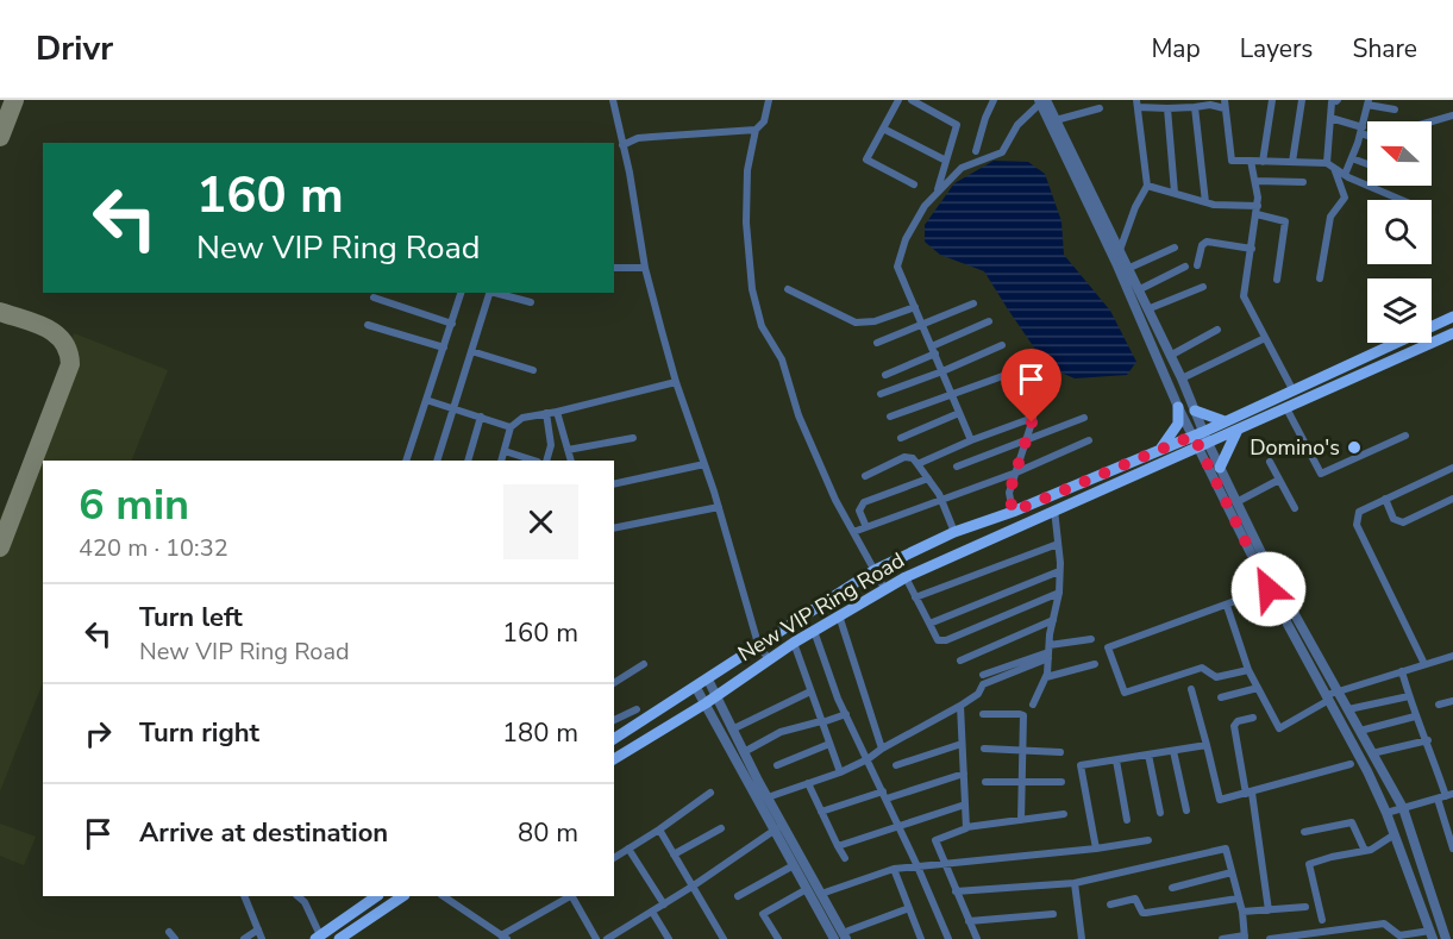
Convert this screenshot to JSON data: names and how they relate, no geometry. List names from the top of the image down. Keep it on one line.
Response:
{"streets":{"main road":["New VIP Ring Road"]},"places":["Domino's"],"north":"left","page":{"header":"Drivr","nav":["Map","Layers","Share"],"turn":["160 m","New VIP Ring Road"],"heading":["6 min","420 m · 10:32"],"list":[{"name":"Turn left","note":"New VIP Ring Road","value":"160 m"},{"name":"Turn right","value":"180 m"},{"name":"Arrive at destination","value":"80 m"}]}}
